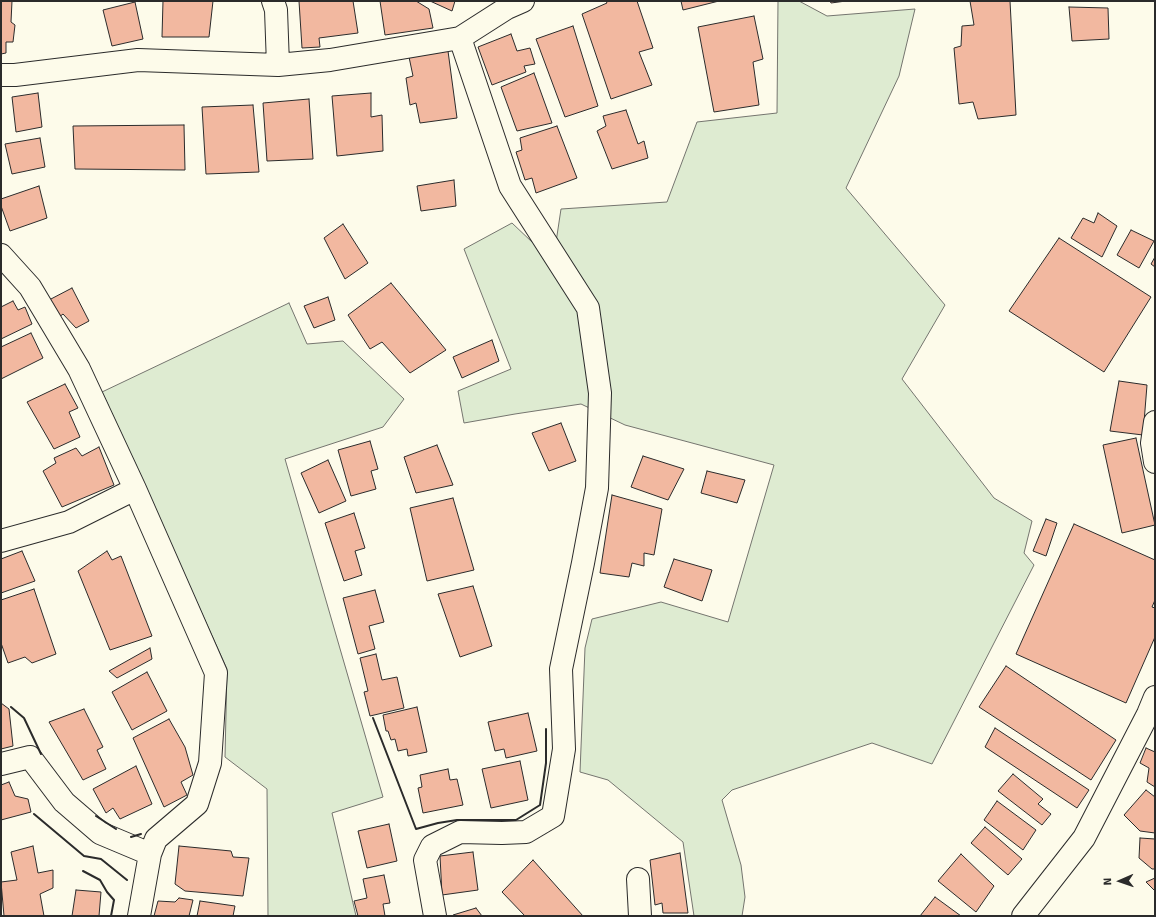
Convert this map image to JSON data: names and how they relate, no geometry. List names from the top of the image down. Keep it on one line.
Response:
{"north":"left"}
